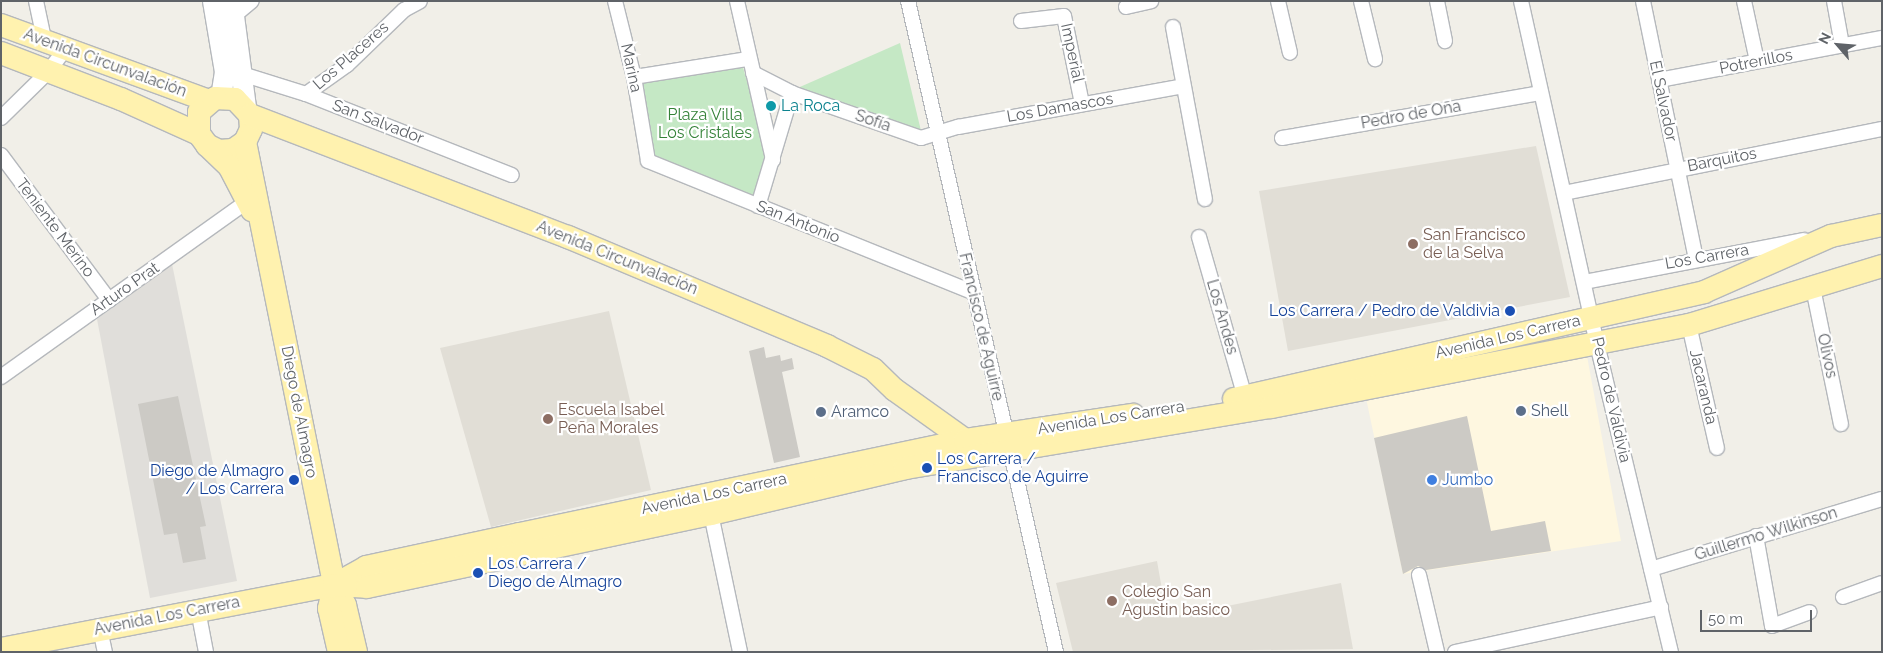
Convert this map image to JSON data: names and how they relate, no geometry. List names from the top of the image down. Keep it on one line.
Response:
{"streets":{"main road":["Avenida Circunvalación","Avenida Los Carrera","Diego de Almagro"],"street":["Imperial","Los Placeres","Potrerillos","Marina","El Salvador","Los Damascos","Pedro de Oña","Sofía","San Salvador","Barquitos","San Antonio","Teniente Merino","Los Carrera","Arturo Prat","Los Andes","Francisco de Aguirre","Olivos","Jacaranda","Pedro de Valdivia","Guillermo Wilkinson"]},"crossings":[["Imperial","Los Damascos"],["Los Placeres","San Salvador"],["Potrerillos","El Salvador"],["Avenida Circunvalación","Avenida Los Carrera"],["Avenida Circunvalación","Diego de Almagro"],["Marina","San Antonio"],["El Salvador","Barquitos"],["El Salvador","Los Carrera"],["Los Damascos","Sofía"],["Los Damascos","Francisco de Aguirre"],["Pedro de Oña","Pedro de Valdivia"],["Sofía","Francisco de Aguirre"],["Barquitos","Pedro de Valdivia"],["San Antonio","Francisco de Aguirre"],["Teniente Merino","Arturo Prat"],["Los Carrera","Avenida Los Carrera"],["Los Carrera","Pedro de Valdivia"],["Arturo Prat","Diego de Almagro"],["Los Andes","Avenida Los Carrera"],["Francisco de Aguirre","Avenida Los Carrera"],["Avenida Los Carrera","Olivos"],["Avenida Los Carrera","Jacaranda"],["Avenida Los Carrera","Pedro de Valdivia"],["Avenida Los Carrera","Diego de Almagro"],["Pedro de Valdivia","Guillermo Wilkinson"]],"parks":["Plaza Villa Los Cristales"],"places":["La Roca","San Francisco de la Selva","Los Carrera / Pedro de Valdivia","Shell","Aramco","Escuela Isabel Peña Morales","Los Carrera / Francisco de Aguirre","Diego de Almagro / Los Carrera","Jumbo","Los Carrera / Diego de Almagro","Colegio San Agustin basico"],"scale_bar":"50 m","north":"top left"}
